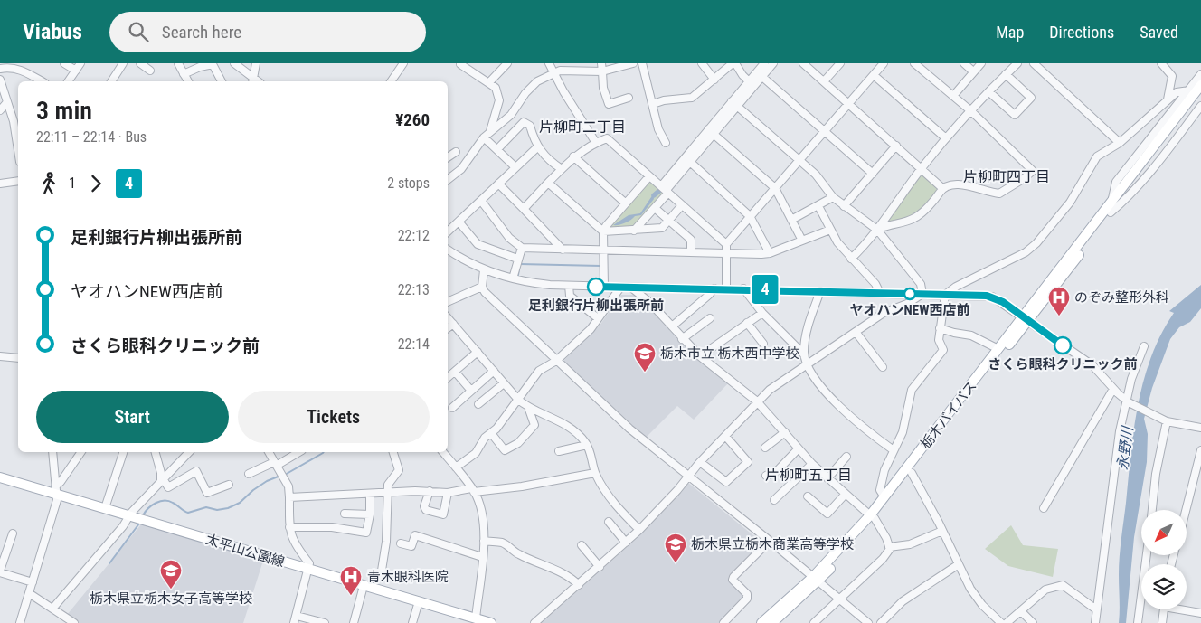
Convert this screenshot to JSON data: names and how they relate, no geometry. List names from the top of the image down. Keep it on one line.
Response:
{"streets":{"main road":["栃木バイパス","太平山公園線"]},"districts":["片柳町二丁目","片柳町四丁目","片柳町五丁目"],"water":["永野川"],"places":{"other":["足利銀行片柳出張所前","ヤオハンNEW西店前","さくら眼科クリニック前"],"hospital":["のぞみ整形外科","青木眼科医院"],"school or university":["栃木市立 栃木西中学校","栃木県立栃木商業高等学校","栃木県立栃木女子高等学校"]},"lines":["bus line 4"],"north":"bottom left","page":{"header":"Viabus","search":"Search here","nav":["Map","Directions","Saved"],"on_map":"4","heading":["3 min","22:11 – 22:14 · Bus","¥260"],"legs":["1","4","2 stops"],"list":[{"name":"足利銀行片柳出張所前","value":"22:12"},{"name":"ヤオハンNEW西店前","value":"22:13"},{"name":"さくら眼科クリニック前","value":"22:14"}],"buttons":["Start","Tickets"]}}
